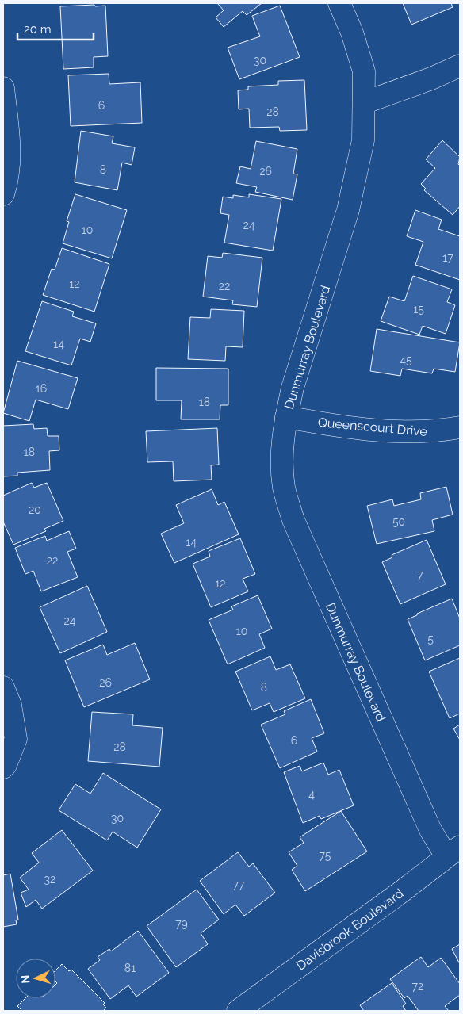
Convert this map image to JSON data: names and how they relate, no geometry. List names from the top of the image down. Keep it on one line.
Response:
{"streets":{"street":["Dunmurray Boulevard","Queenscourt Drive","Davisbrook Boulevard"]},"crossings":[["Dunmurray Boulevard","Queenscourt Drive"],["Dunmurray Boulevard","Davisbrook Boulevard"]],"house_numbers":["30","6","28","8","26","24","10","17","12","22","15","14","45","16","18","18","20","50","14","22","7","12","24","10","5","26","8","6","28","4","30","75","32","77","79","81","72"],"scale_bar":"20 m","north":"left"}
